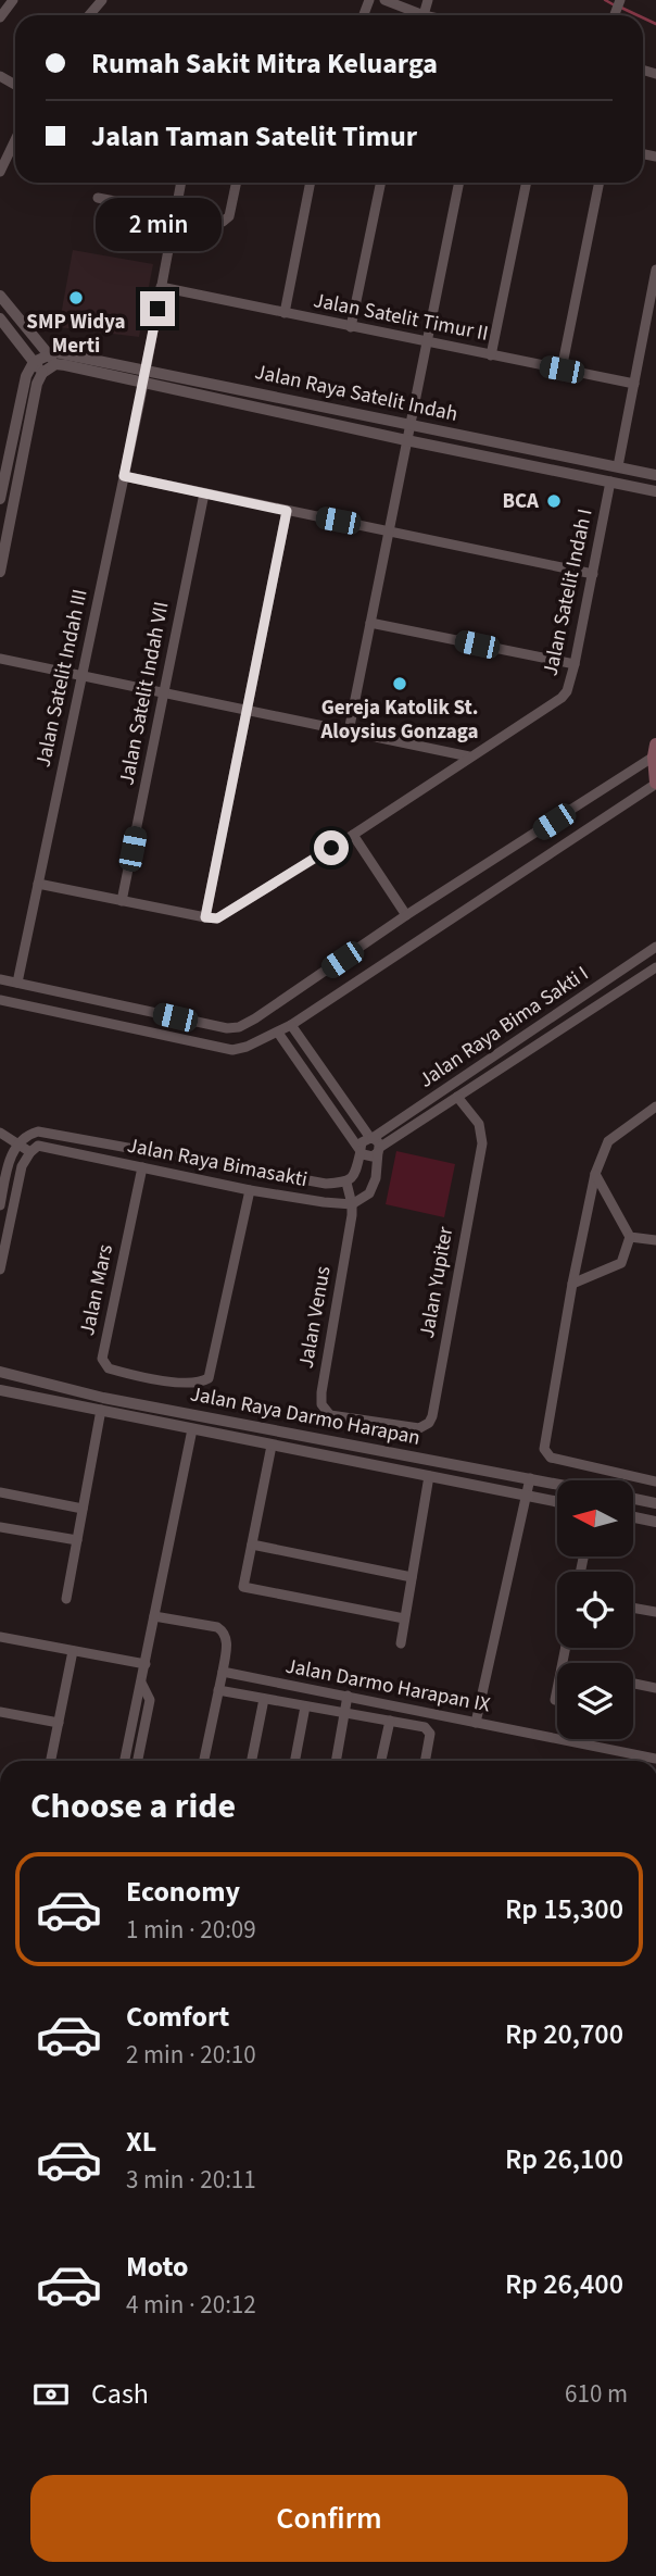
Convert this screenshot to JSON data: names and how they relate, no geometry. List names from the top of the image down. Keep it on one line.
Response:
{"streets":{"street":["Jalan Satelit Timur II","Jalan Raya Satelit Indah","Jalan Satelit Indah I","Jalan Satelit Indah III","Jalan Satelit Indah VII","Jalan Raya Bima Sakti I","Jalan Raya Bimasakti","Jalan Yupiter","Jalan Mars","Jalan Venus","Jalan Raya Darmo Harapan","Jalan Darmo Harapan IX"]},"crossings":[["Jalan Satelit Timur II","Jalan Satelit Indah III"],["Jalan Raya Satelit Indah","Jalan Satelit Indah I"],["Jalan Raya Satelit Indah","Jalan Satelit Indah III"],["Jalan Raya Bima Sakti I","Jalan Yupiter"],["Jalan Raya Bimasakti","Jalan Mars"],["Jalan Raya Bimasakti","Jalan Venus"],["Jalan Yupiter","Jalan Venus"]],"places":["SMP Widya Merti","BCA","Gereja Katolik St. Aloysius Gonzaga"],"north":"left","page":{"banner":["Rumah Sakit Mitra Keluarga","Jalan Taman Satelit Timur"],"bubble":"2 min","heading":"Choose a ride","list":[{"name":"Economy","note":"1 min · 20:09","value":"Rp 15,300"},{"name":"Comfort","note":"2 min · 20:10","value":"Rp 20,700"},{"name":"XL","note":"3 min · 20:11","value":"Rp 26,100"},{"name":"Moto","note":"4 min · 20:12","value":"Rp 26,400"}],"pay":["Cash","610 m"],"buttons":"Confirm"}}
